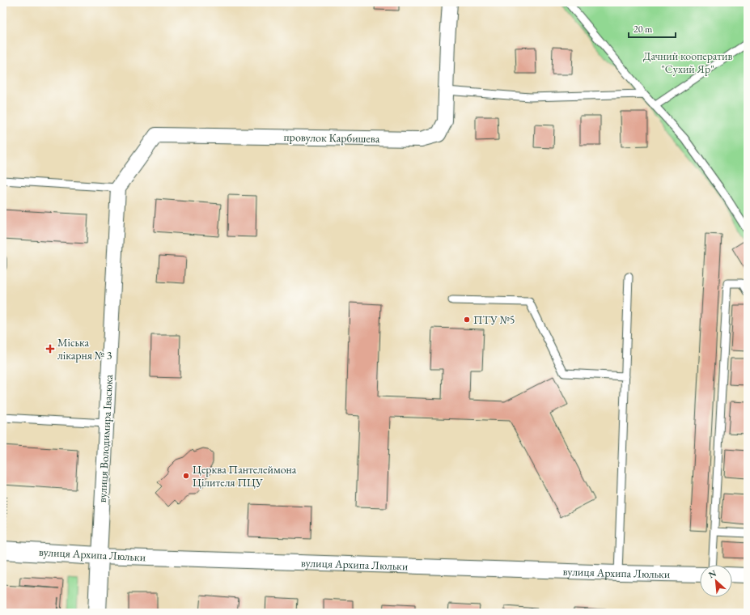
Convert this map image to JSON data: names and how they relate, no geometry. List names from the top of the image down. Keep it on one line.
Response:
{"streets":{"street":["провулок Карбишева","вулиця Володимира Івасюка","вулиця Архипа Люльки"]},"crossings":[["провулок Карбишева","вулиця Володимира Івасюка"],["вулиця Володимира Івасюка","вулиця Архипа Люльки"]],"parks":["Дачний кооператив \"Сухий Яр\""],"places":{"other":["ПТУ №5","Церква Пантелеймона Цілителя ПЦУ"],"health":["Міська лікарня № 3"]},"scale_bar":"20 m","north":"top left"}
